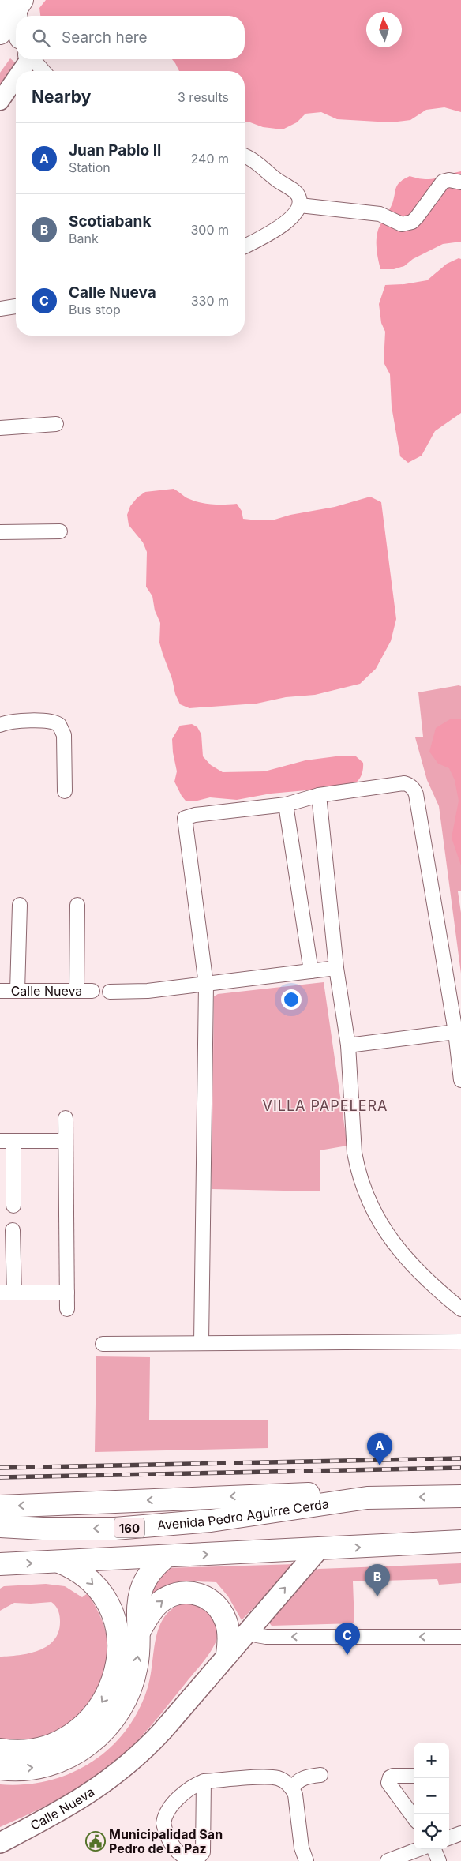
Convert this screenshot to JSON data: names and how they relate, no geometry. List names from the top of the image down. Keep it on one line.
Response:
{"streets":{"highway":["Avenida Pedro Aguirre Cerda","160"],"main road":["Calle Nueva"]},"districts":["VILLA PAPELERA"],"places":{"public building":["Municipalidad San Pedro de La Paz"]},"north":"top","page":{"search":"Search here","heading":["Nearby","3 results"],"list":[{"mark":"A","name":"Juan Pablo II","note":"Station","value":"240 m"},{"mark":"B","name":"Scotiabank","note":"Bank","value":"300 m"},{"mark":"C","name":"Calle Nueva","note":"Bus stop","value":"330 m"}],"pins":["A","B","C"],"map_buttons":["+","−"]}}
